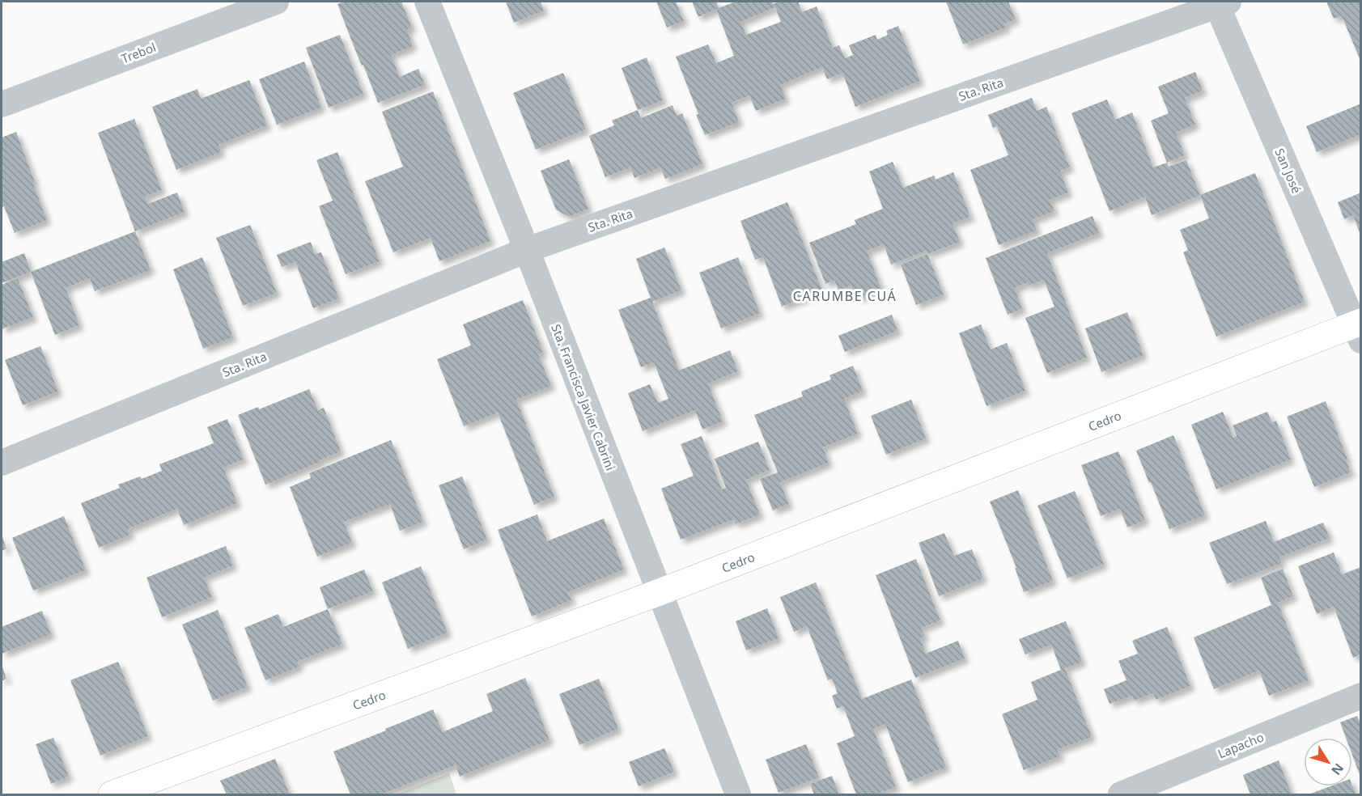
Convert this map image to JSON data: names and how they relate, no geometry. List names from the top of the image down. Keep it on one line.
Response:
{"streets":{"street":["Trebol","Sta. Rita","San José","Sta. Francisca Javier Cabrini","Cedro","Lapacho"]},"crossings":[["Sta. Rita","San José"],["Sta. Rita","Sta. Francisca Javier Cabrini"],["San José","Cedro"],["Sta. Francisca Javier Cabrini","Cedro"]],"districts":["CARUMBE CUÁ"],"north":"bottom right"}
